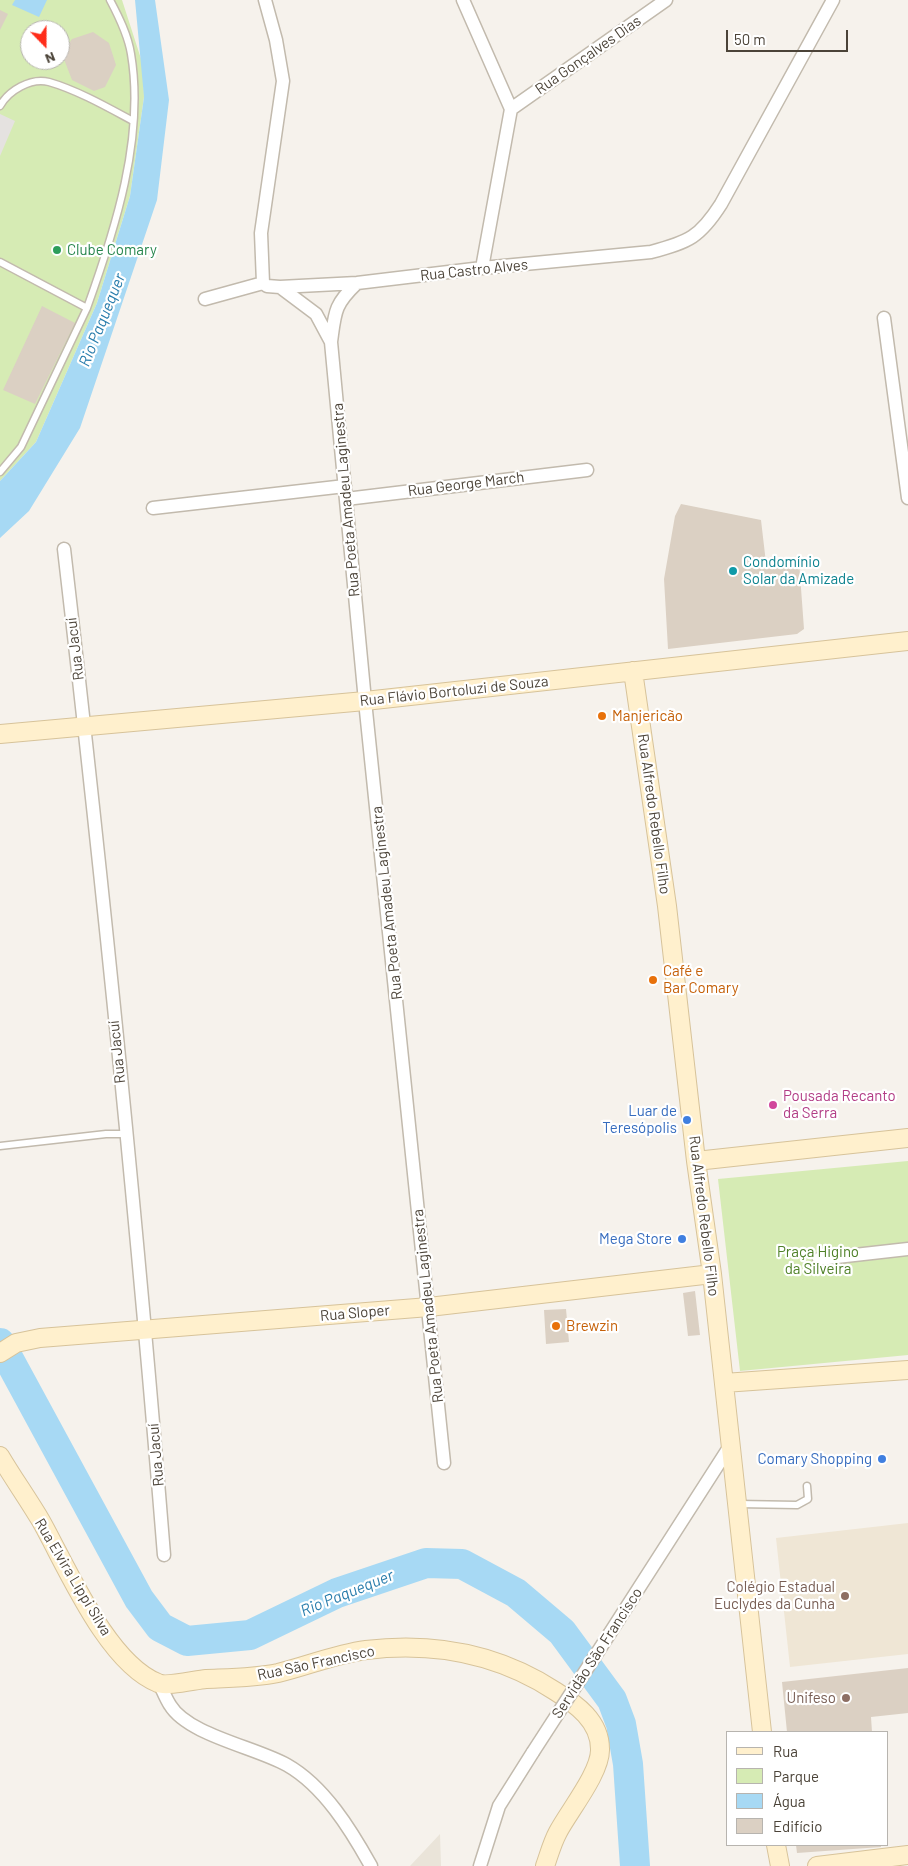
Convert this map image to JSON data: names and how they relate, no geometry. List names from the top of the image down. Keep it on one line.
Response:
{"streets":{"street":["Rua Gonçalves Dias","Rua Castro Alves","Rua George March","Rua Poeta Amadeu Laginestra","Rua Jacuí","Rua Flávio Bortoluzi de Souza","Rua Alfredo Rebello Filho","Rua Sloper","Rua Elvira Lippi Silva","Servidão São Francisco","Rua São Francisco"]},"crossings":[["Rua Castro Alves","Rua Poeta Amadeu Laginestra"],["Rua George March","Rua Poeta Amadeu Laginestra"],["Rua Poeta Amadeu Laginestra","Rua Flávio Bortoluzi de Souza"],["Rua Poeta Amadeu Laginestra","Rua Sloper"],["Rua Jacuí","Rua Flávio Bortoluzi de Souza"],["Rua Jacuí","Rua Sloper"],["Rua Flávio Bortoluzi de Souza","Rua Alfredo Rebello Filho"],["Rua Alfredo Rebello Filho","Rua Sloper"],["Rua Alfredo Rebello Filho","Servidão São Francisco"],["Rua Elvira Lippi Silva","Rua São Francisco"]],"water":["Rio Paquequer"],"parks":["Praça Higino da Silveira"],"places":["Clube Comary","Condomínio Solar da Amizade","Manjericão","Café e Bar Comary","Pousada Recanto da Serra","Luar de Teresópolis","Mega Store","Brewzin","Comary Shopping","Colégio Estadual Euclydes da Cunha","Unifeso"],"legend":["Rua","Parque","Água","Edifício"],"scale_bar":"50 m","north":"bottom"}
